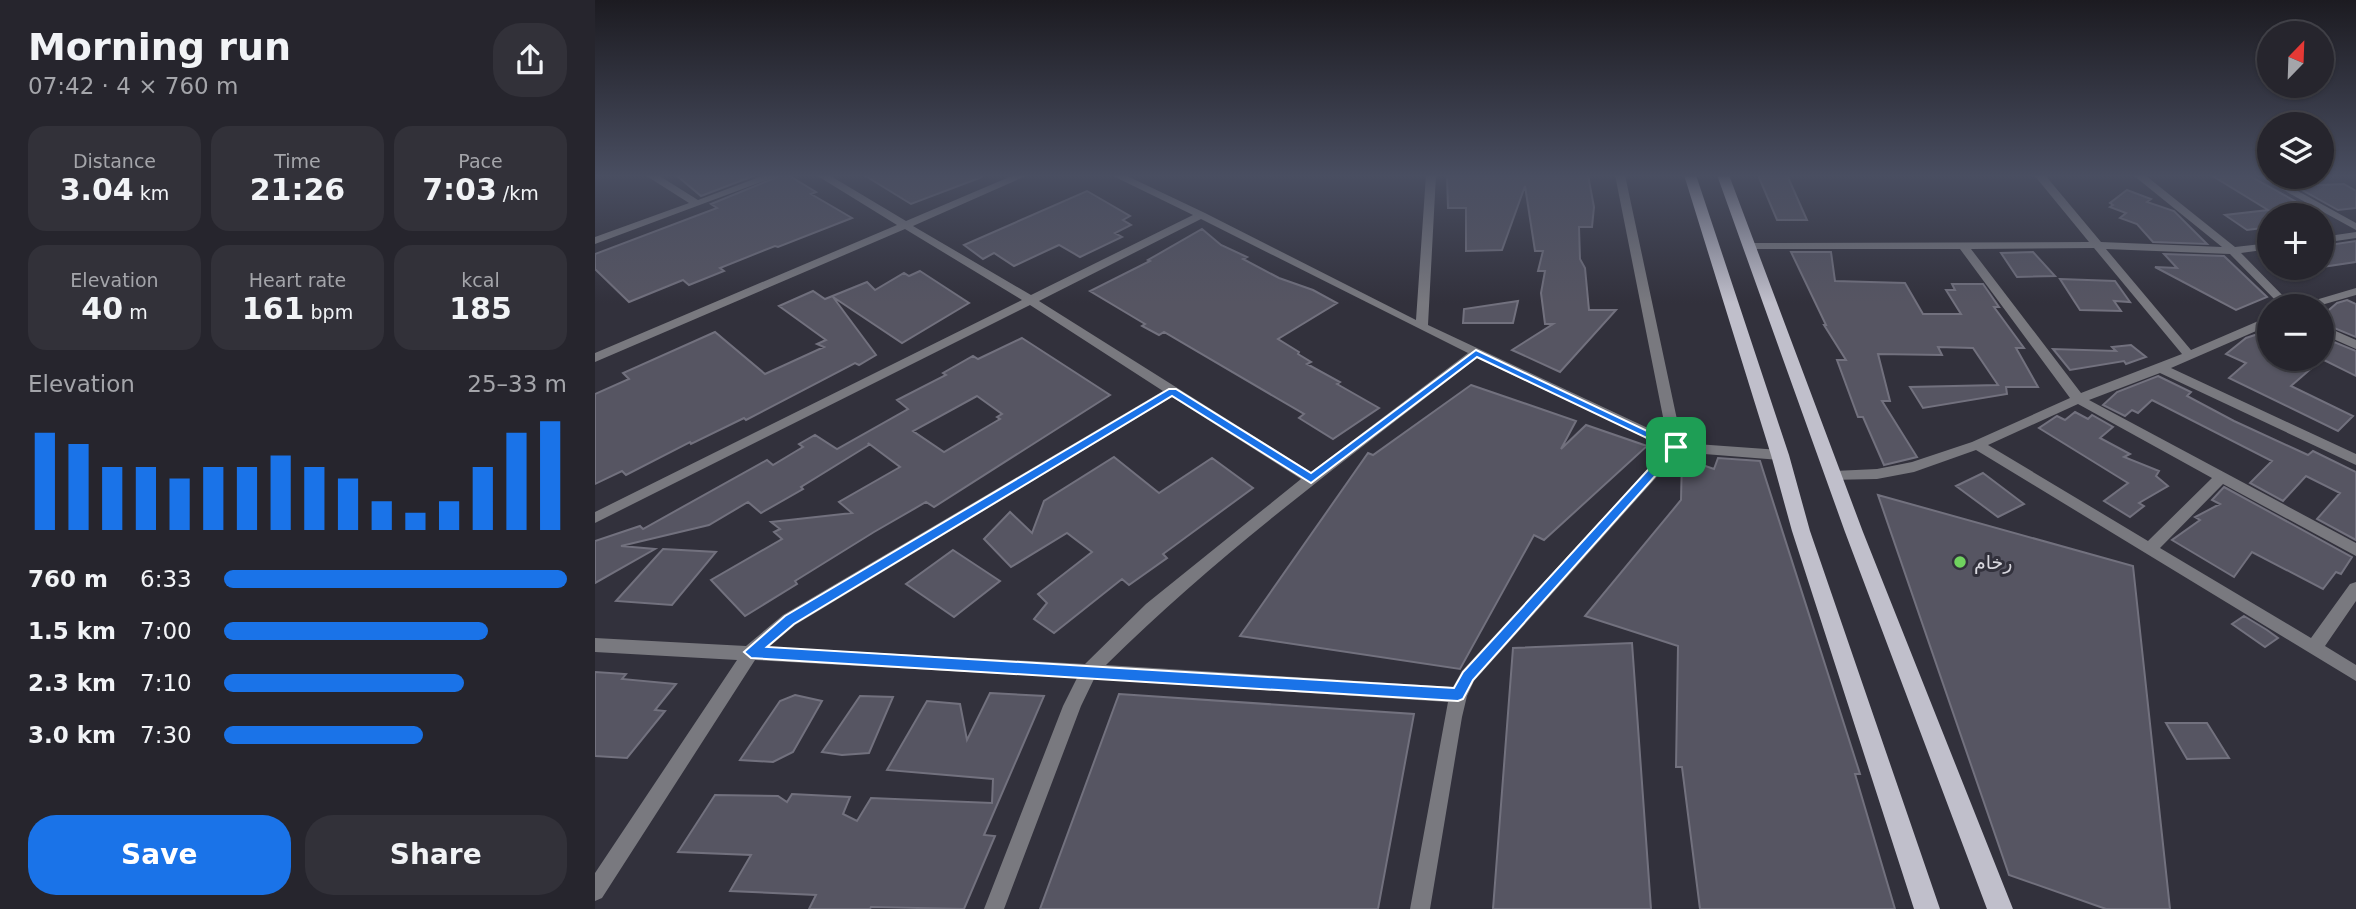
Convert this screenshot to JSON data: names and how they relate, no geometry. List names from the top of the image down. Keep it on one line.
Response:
{"places":["رخام"],"north":"top right","page":{"heading":["Morning run","07:42 · 4 × 760 m"],"map_buttons":["+","−"],"stats":[["Distance","3.04 km"],["Time","21:26"],["Pace","7:03 /km"],["Elevation","40 m"],["Heart rate","161 bpm"],["kcal","185"]],"chart":["Elevation","25–33 m"],"list":[{"name":"760 m","note":"6:33"},{"name":"1.5 km","note":"7:00"},{"name":"2.3 km","note":"7:10"},{"name":"3.0 km","note":"7:30"}],"buttons":["Save","Share"]}}
